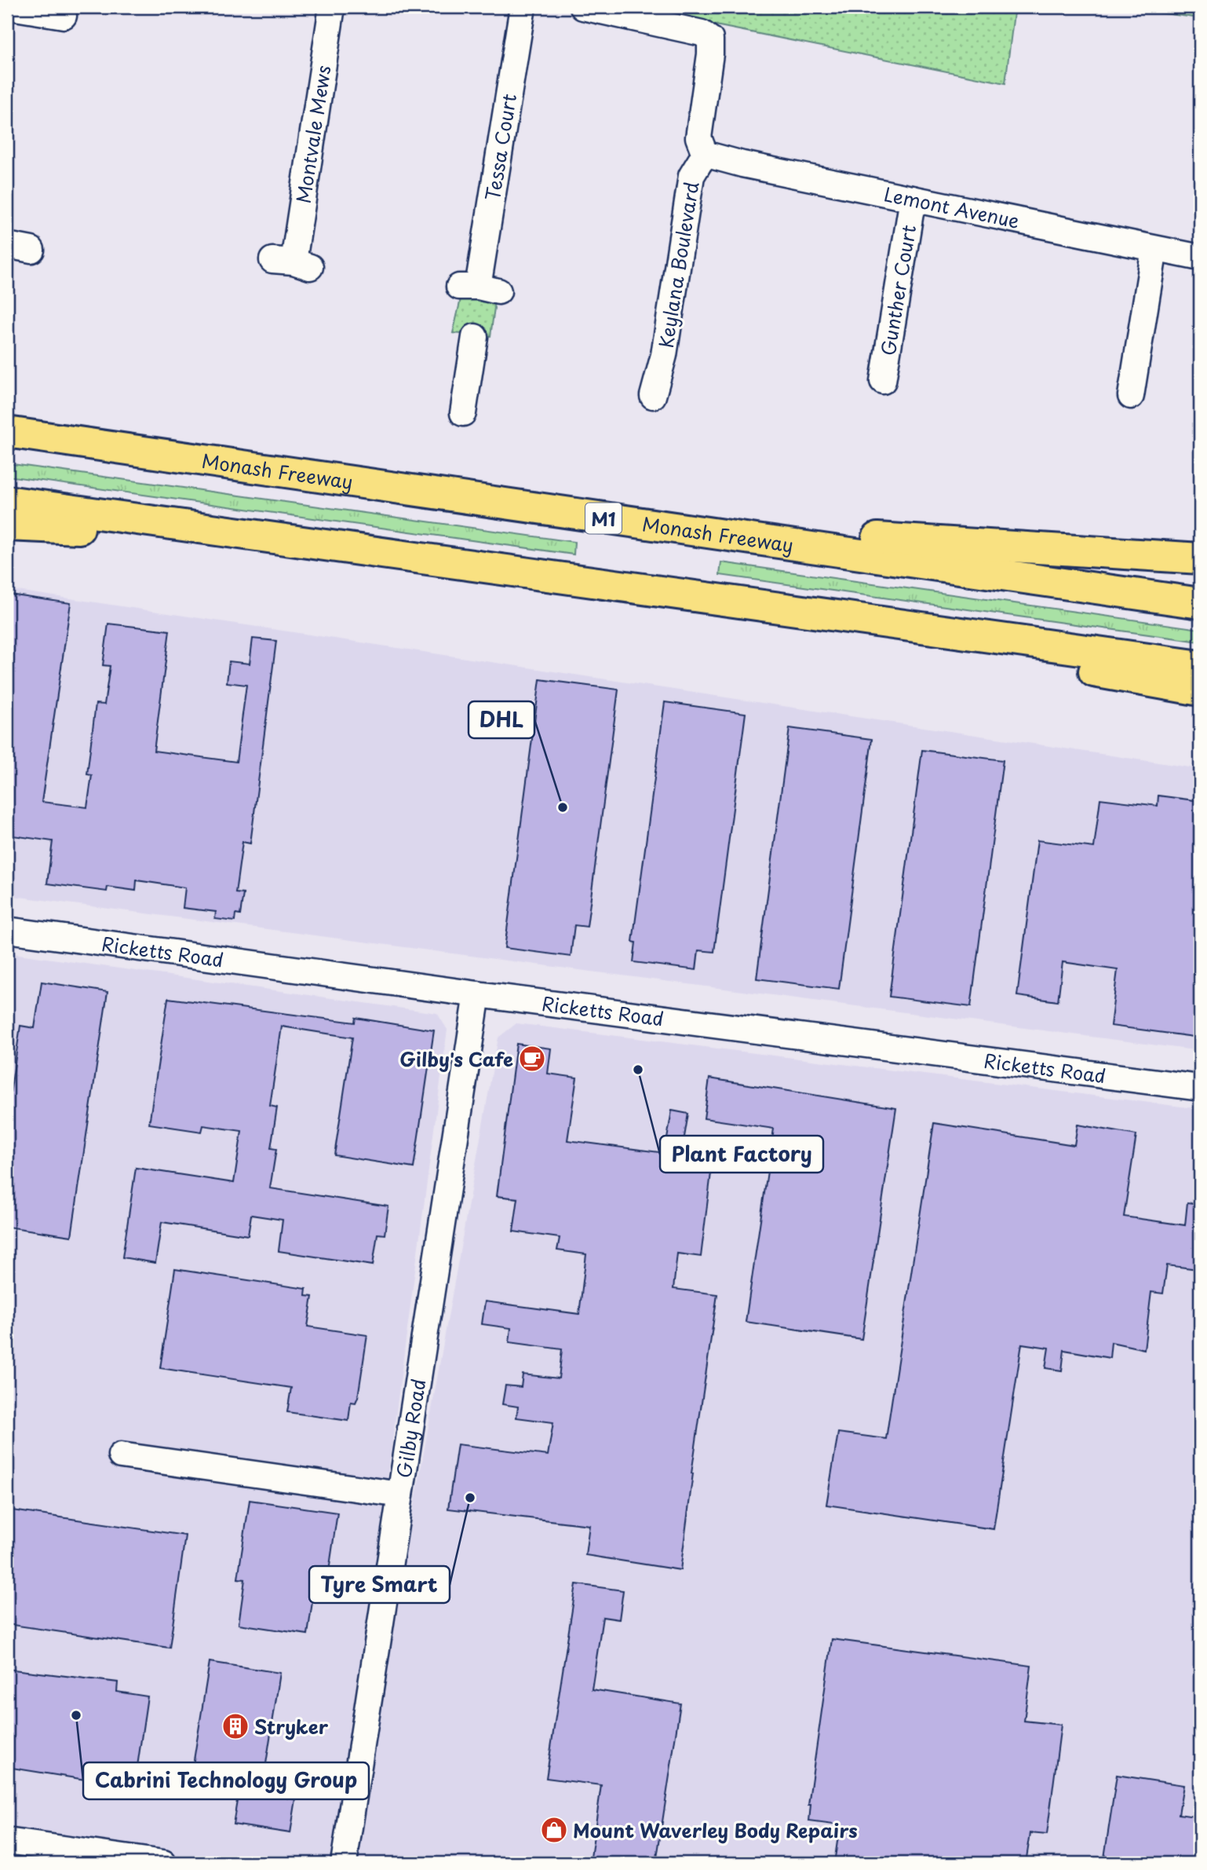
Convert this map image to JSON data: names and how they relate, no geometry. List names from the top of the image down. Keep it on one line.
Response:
{"streets":{"highway":["Monash Freeway","M1"],"street":["Montvale Mews","Tessa Court","Lemont Avenue","Keylana Boulevard","Gunther Court","Ricketts Road","Gilby Road"]},"crossings":[["Lemont Avenue","Keylana Boulevard"],["Lemont Avenue","Gunther Court"],["Ricketts Road","Gilby Road"]],"places":{"other":["DHL","Plant Factory","Tyre Smart","Cabrini Technology Group"],"cafe":["Gilby's Cafe"],"building":["Stryker"],"shop":["Mount Waverley Body Repairs"]}}
